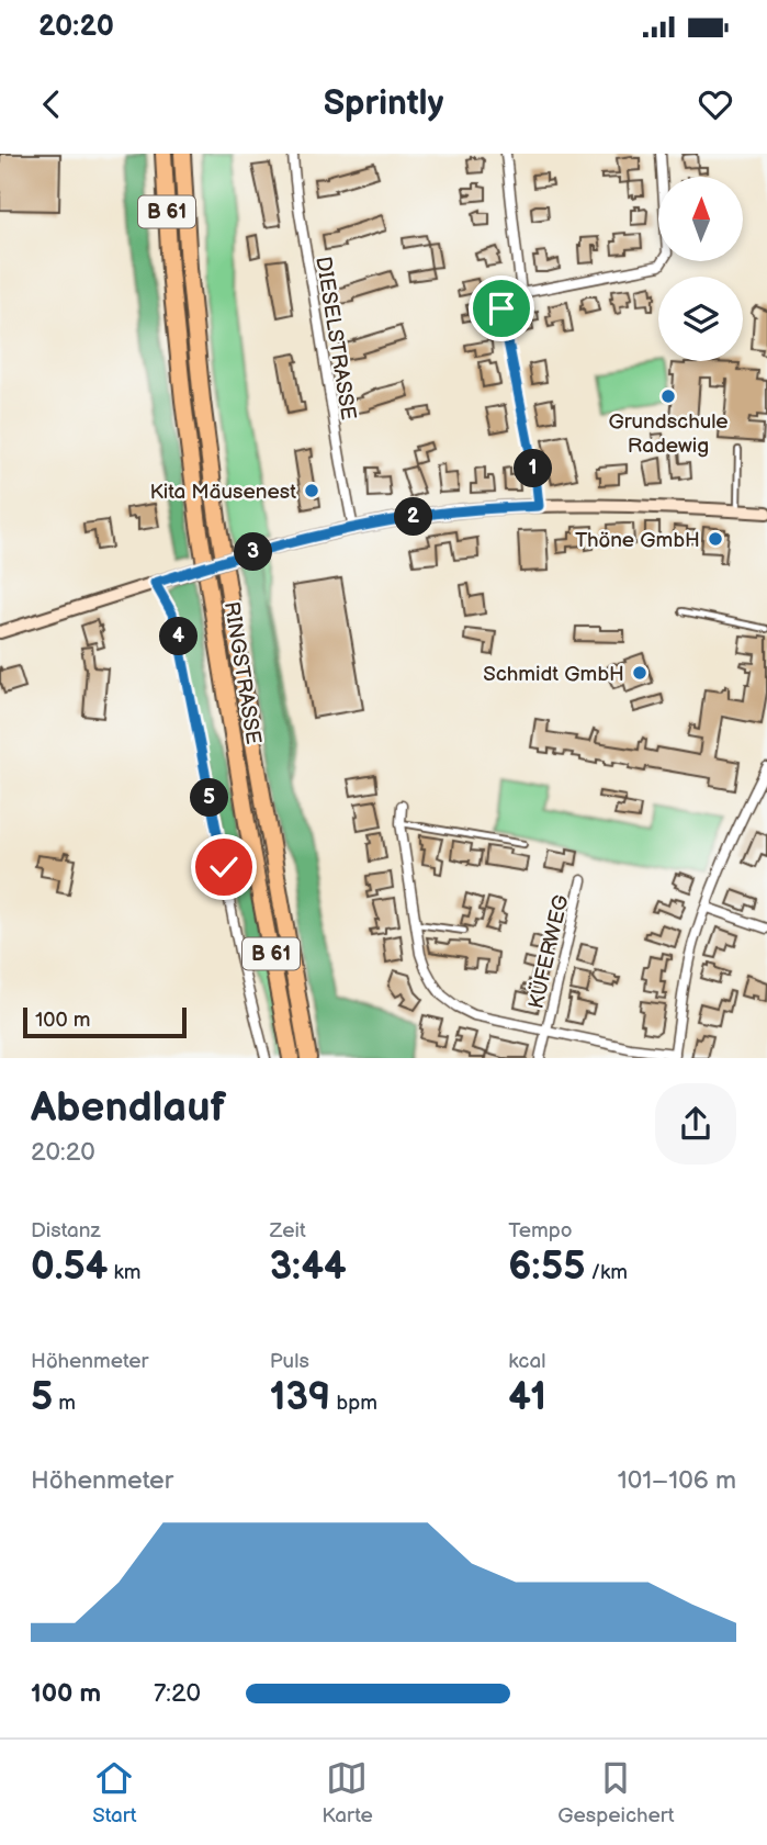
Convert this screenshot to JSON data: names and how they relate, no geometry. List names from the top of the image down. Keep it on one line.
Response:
{"streets":{"highway":["B 61","RINGSTRASSE"],"street":["DIESELSTRASSE","KÜFERWEG"]},"places":["Grundschule Radewig","Kita Mäusenest","Thöne GmbH","Schmidt GmbH"],"scale_bar":"100 m","north":"top","page":{"status":"20:20","header":"Sprintly","pins":["1","2","3","4","5"],"scale":"100 m","heading":["Abendlauf","20:20"],"stats":[["Distanz","0.54 km"],["Zeit","3:44"],["Tempo","6:55 /km"],["Höhenmeter","5 m"],["Puls","139 bpm"],["kcal","41"]],"chart":["Höhenmeter","101–106 m"],"list":[{"name":"100 m","note":"7:20"}],"tabs":["Start","Karte","Gespeichert"]}}
